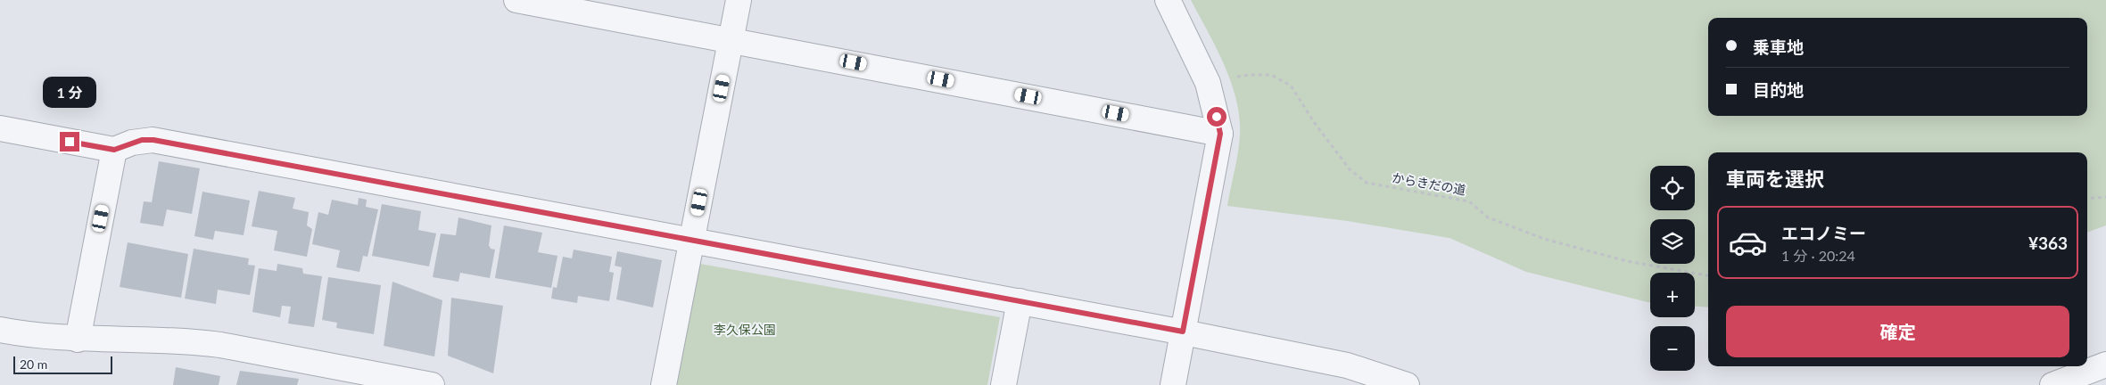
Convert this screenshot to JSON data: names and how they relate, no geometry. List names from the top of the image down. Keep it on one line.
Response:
{"streets":{"path":["からきだの道"]},"parks":["李久保公園"],"scale_bar":"20 m","page":{"banner":["乗車地","目的地"],"bubble":"1 分","heading":"車両を選択","map_buttons":["+","−"],"list":[{"name":"エコノミー","note":"1 分 · 20:24","value":"¥363"}],"buttons":"確定","scale":"20 m"}}
